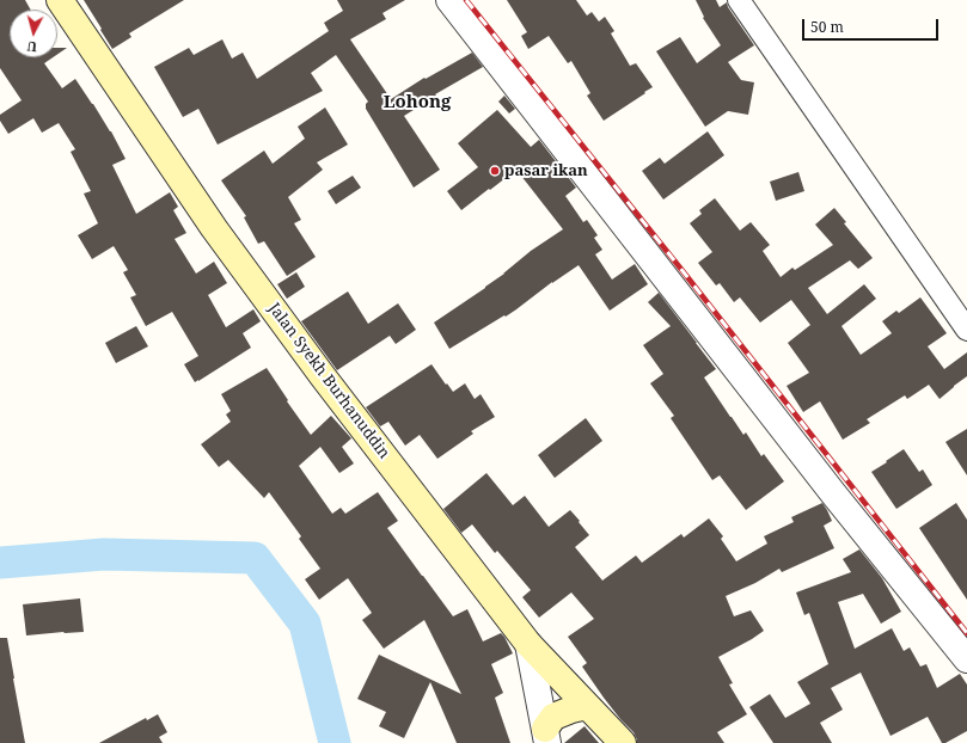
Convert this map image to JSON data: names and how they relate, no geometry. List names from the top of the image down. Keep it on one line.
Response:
{"streets":{"main road":["Jalan Syekh Burhanuddin"]},"districts":["Lohong"],"places":["pasar ikan"],"scale_bar":"50 m","north":"bottom"}
